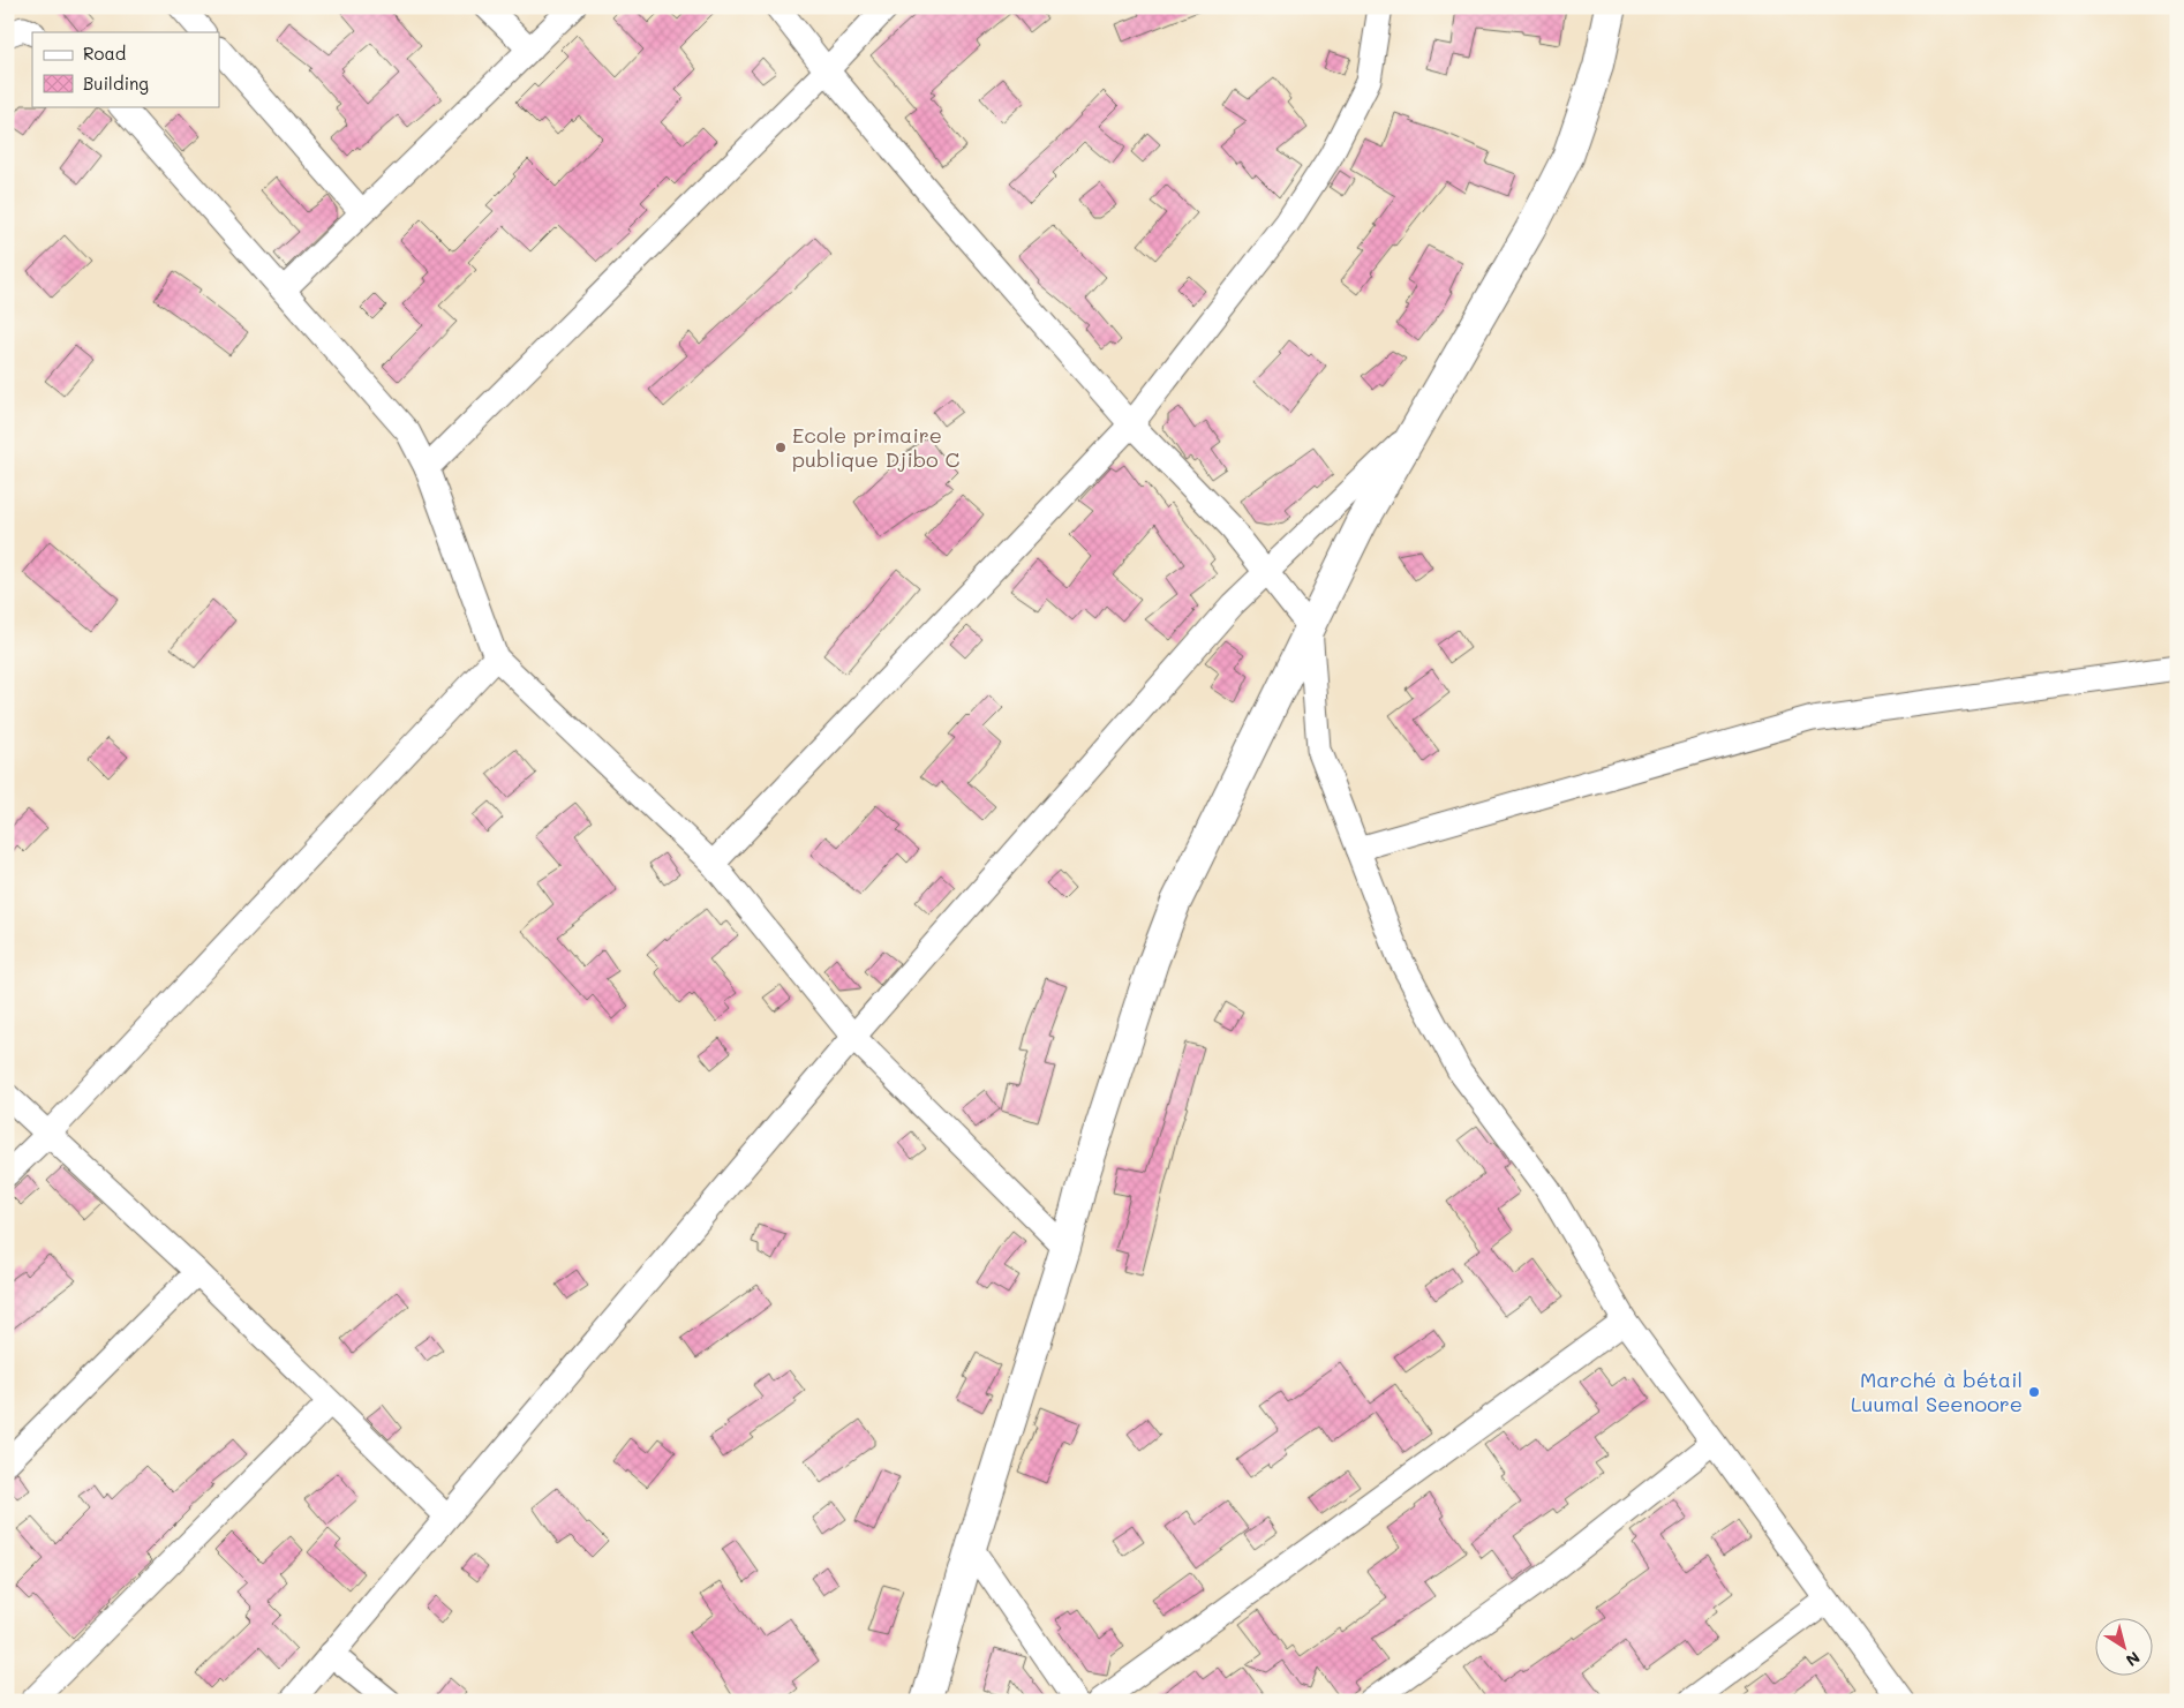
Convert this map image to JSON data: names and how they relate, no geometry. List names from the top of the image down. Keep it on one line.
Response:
{"places":["Ecole primaire publique Djibo C","Marché à bétail Luumal Seenoore"],"legend":["Road","Building"],"north":"bottom right"}
